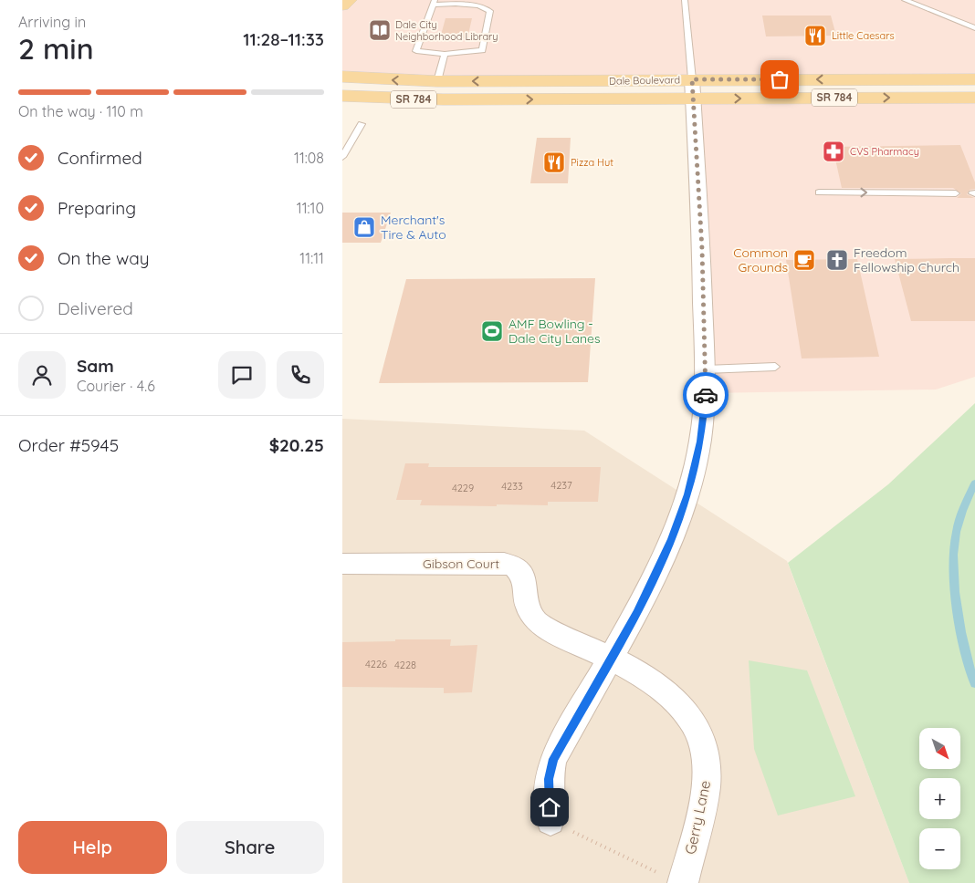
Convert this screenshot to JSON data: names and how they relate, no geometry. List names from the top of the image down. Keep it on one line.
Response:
{"streets":{"main road":["Dale Boulevard","SR 784"],"street":["Gibson Court","Gerry Lane"]},"crossings":[["Gibson Court","Gerry Lane"]],"places":{"library":["Dale City Neighborhood Library"],"restaurant":["Little Caesars","Pizza Hut"],"pharmacy":["CVS Pharmacy"],"shop":["Merchant's Tire & Auto"],"cafe":["Common Grounds"],"church":["Freedom Fellowship Church"],"sports":["AMF Bowling - Dale City Lanes"]},"house_numbers":["4237","4233","4229","4226","4228"],"north":"bottom right","page":{"heading":["2 min","Arriving in","11:28–11:33"],"panel":["Sam","Courier · 4.6","Order #5945","$20.25"],"bar":"On the way · 110 m","list":[["Confirmed","11:08"],["Preparing","11:10"],["On the way","11:11"],"Delivered"],"map_buttons":["+","−"],"buttons":["Help","Share"]}}
